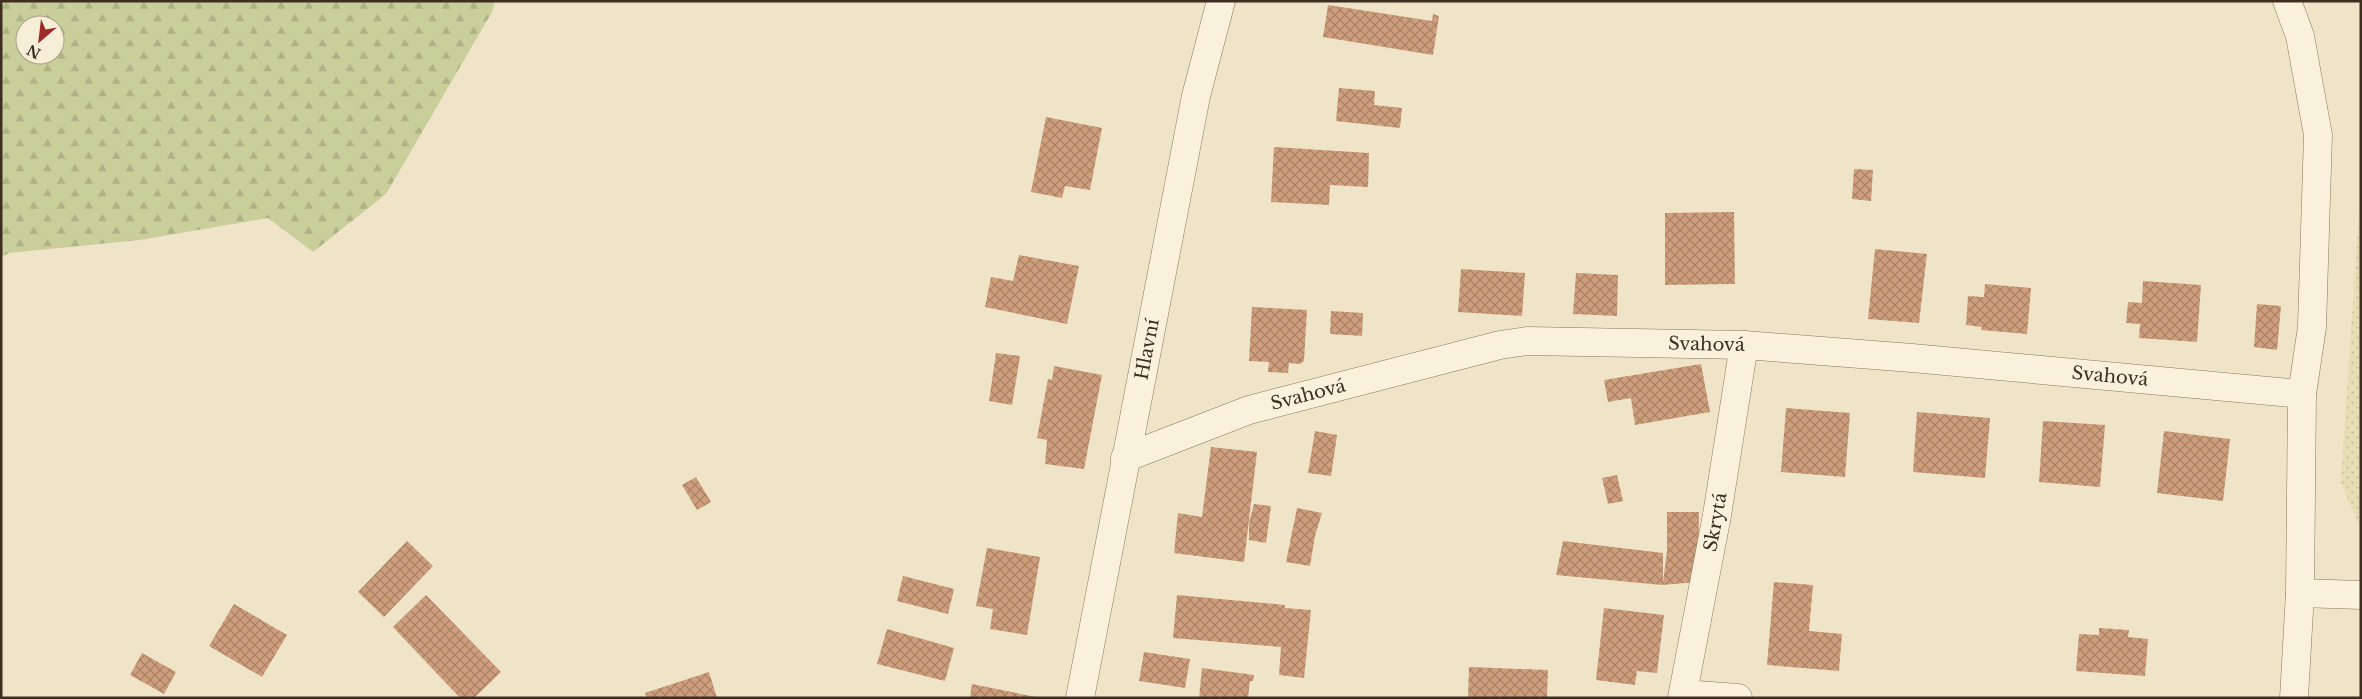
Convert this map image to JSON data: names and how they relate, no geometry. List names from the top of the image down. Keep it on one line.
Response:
{"streets":{"street":["Svahová","Hlavní","Skrytá"]},"crossings":[["Svahová","Hlavní"],["Svahová","Skrytá"]],"north":"bottom left"}
